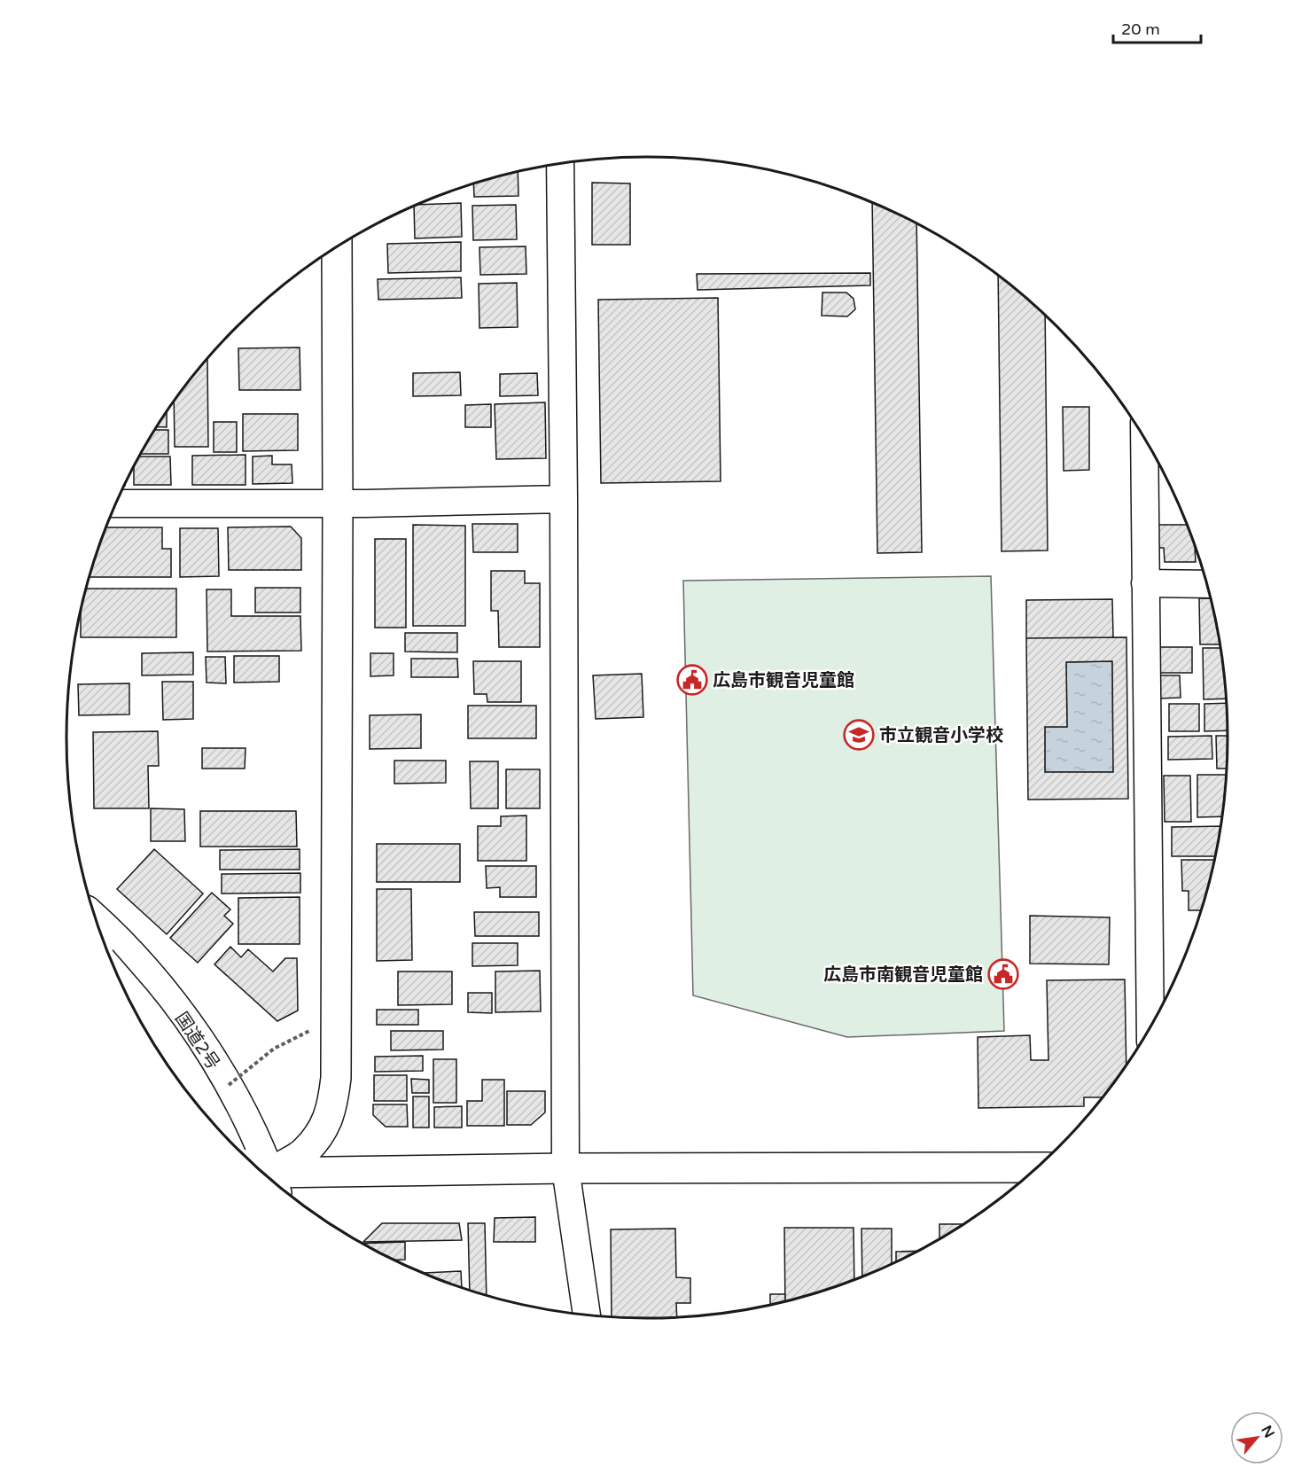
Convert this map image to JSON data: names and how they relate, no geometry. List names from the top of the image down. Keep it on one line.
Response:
{"streets":{"main road":["国道2号"]},"places":{"public building":["広島市観音児童館","広島市南観音児童館"],"school or university":["市立観音小学校"]},"scale_bar":"20 m","north":"top right"}
